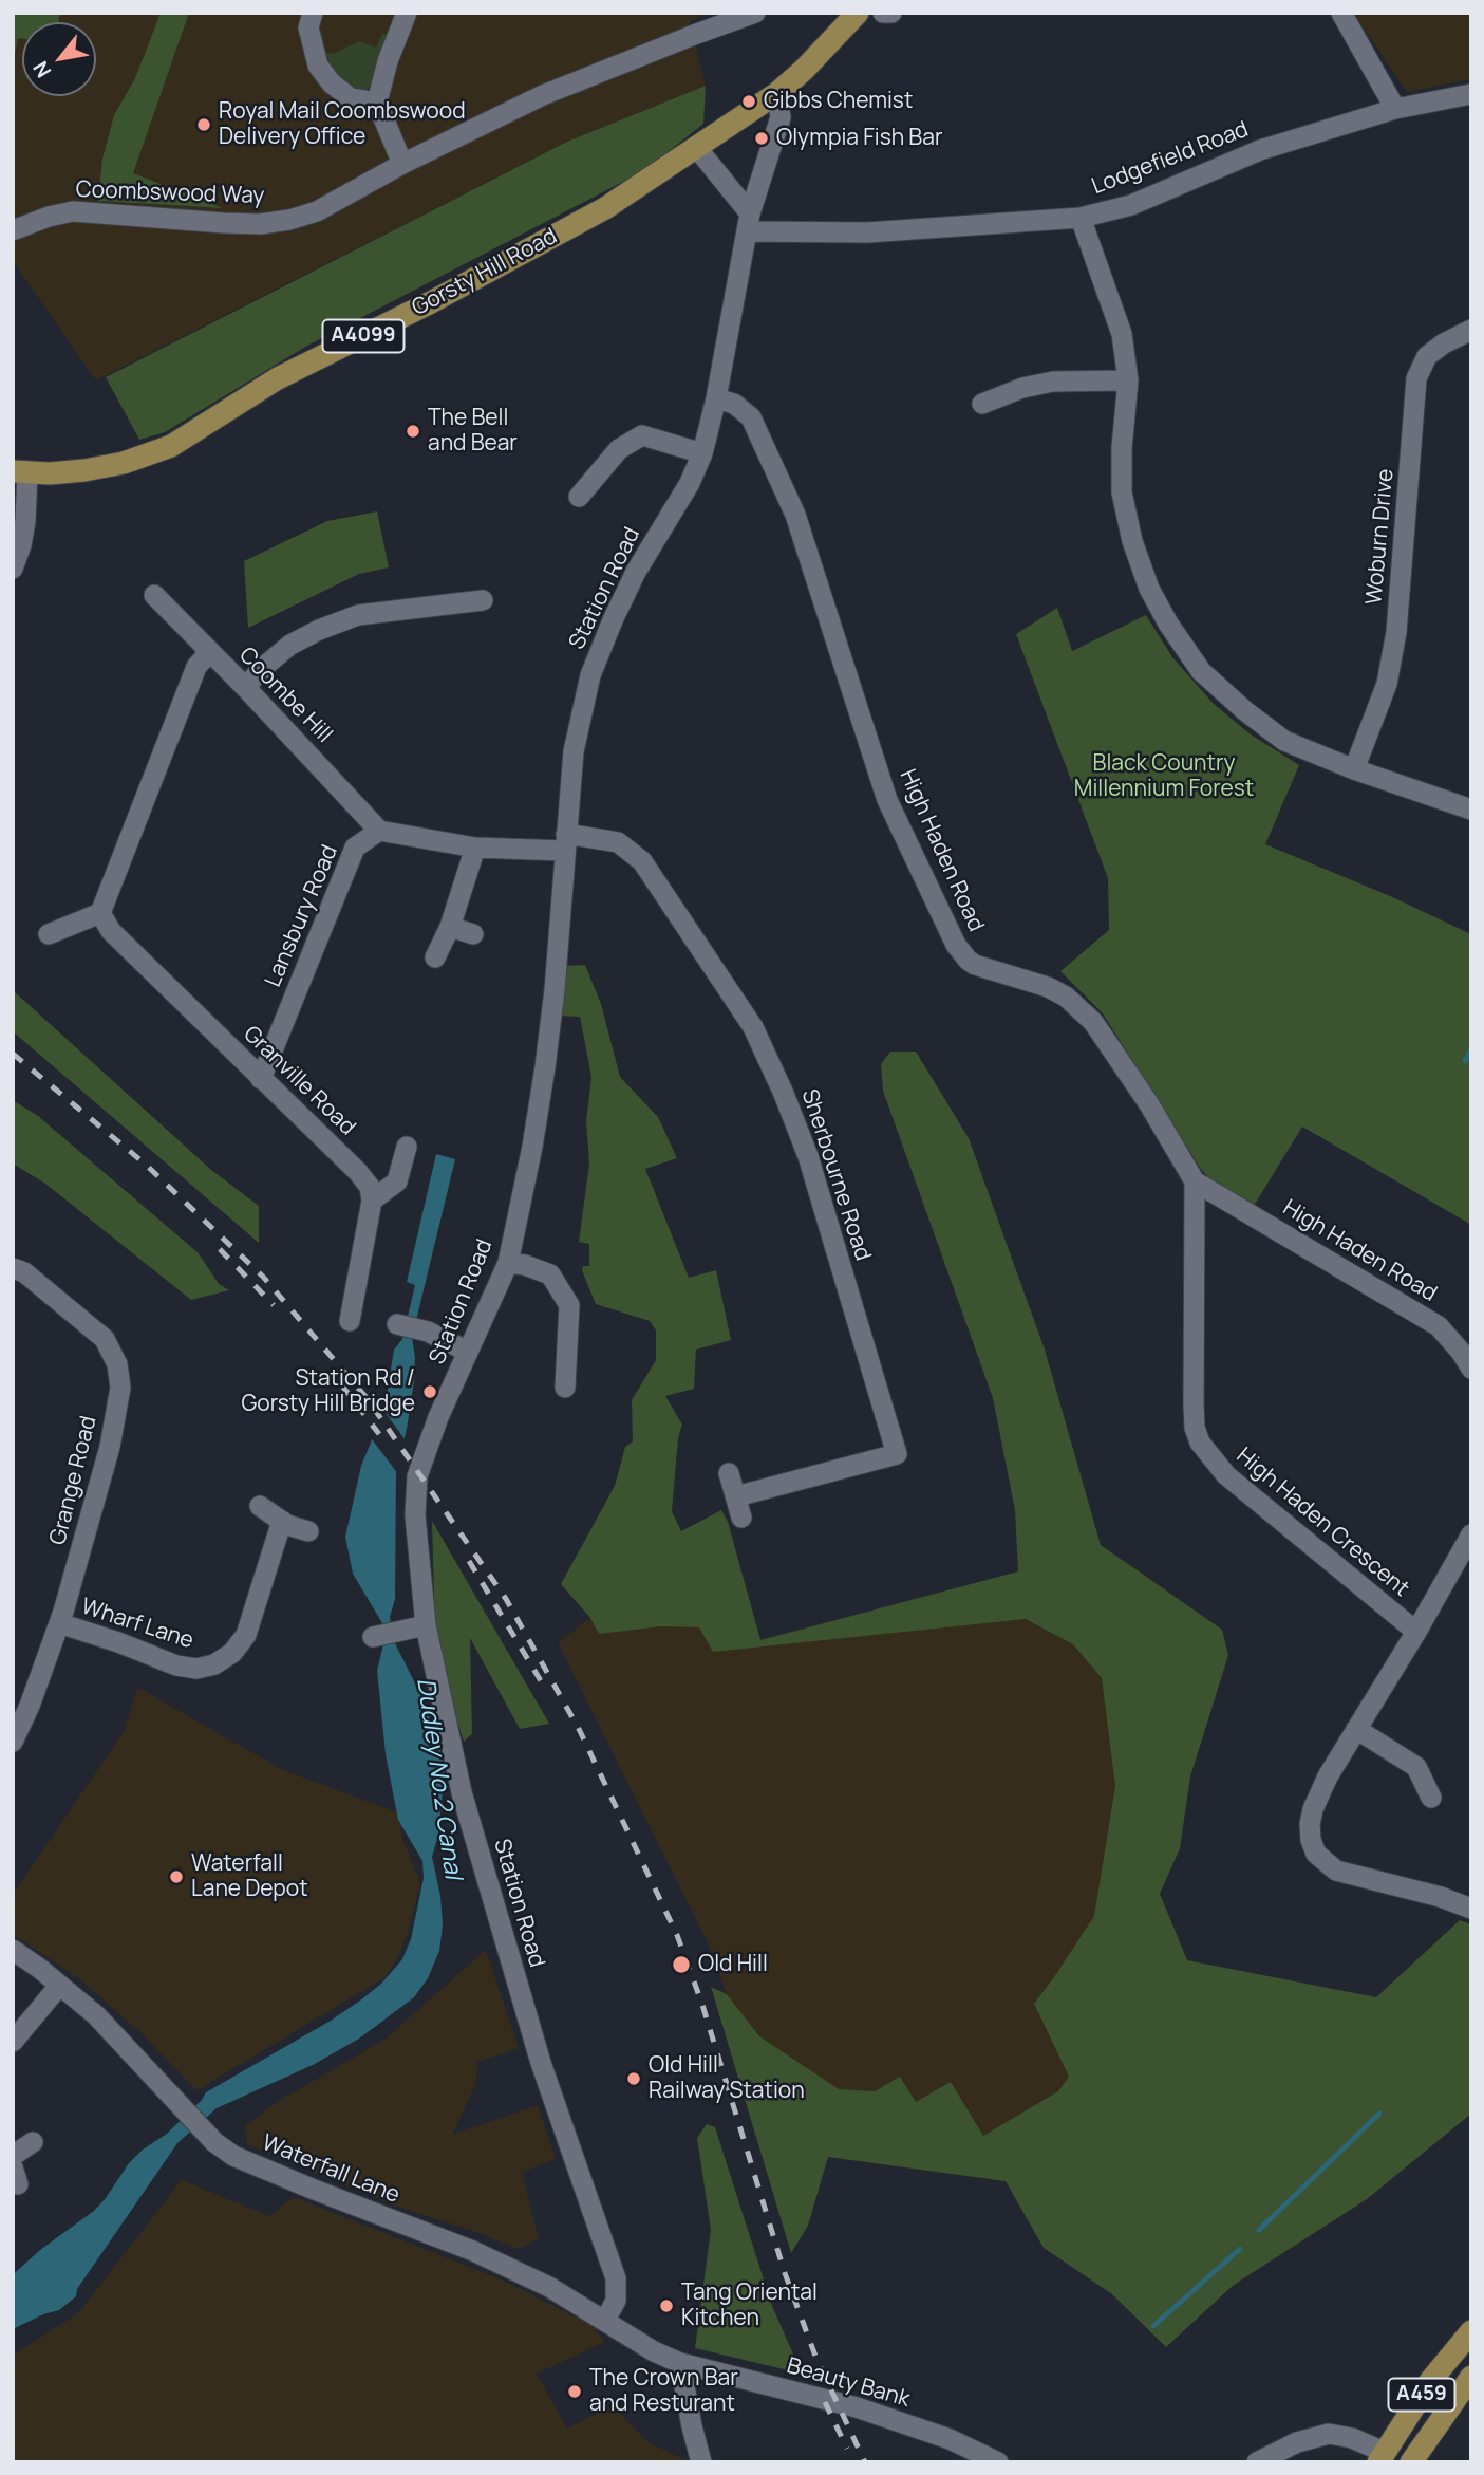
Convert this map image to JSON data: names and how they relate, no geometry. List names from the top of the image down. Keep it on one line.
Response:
{"streets":{"main road":["Gorsty Hill Road","A4099","A459"],"street":["Lodgefield Road","Coombswood Way","Woburn Drive","Station Road","Coombe Hill","High Haden Road","Lansbury Road","Granville Road","Sherbourne Road","Grange Road","High Haden Crescent","Wharf Lane","Waterfall Lane","Beauty Bank"]},"crossings":[["Lodgefield Road","Station Road"],["Gorsty Hill Road","A4099"],["Gorsty Hill Road","Station Road"],["A4099","Station Road"],["Station Road","High Haden Road"],["Station Road","Sherbourne Road"],["Station Road","Waterfall Lane"],["Coombe Hill","Lansbury Road"],["High Haden Road","High Haden Crescent"],["Lansbury Road","Granville Road"],["Grange Road","Wharf Lane"],["Waterfall Lane","Beauty Bank"]],"water":["Dudley No.2 Canal"],"parks":["Black Country Millennium Forest"],"places":["Gibbs Chemist","Royal Mail Coombswood Delivery Office","Olympia Fish Bar","The Bell and Bear","Station Rd / Gorsty Hill Bridge","Waterfall Lane Depot","Old Hill","Old Hill Railway Station","Tang Oriental Kitchen","The Crown Bar and Resturant"],"north":"bottom left"}
